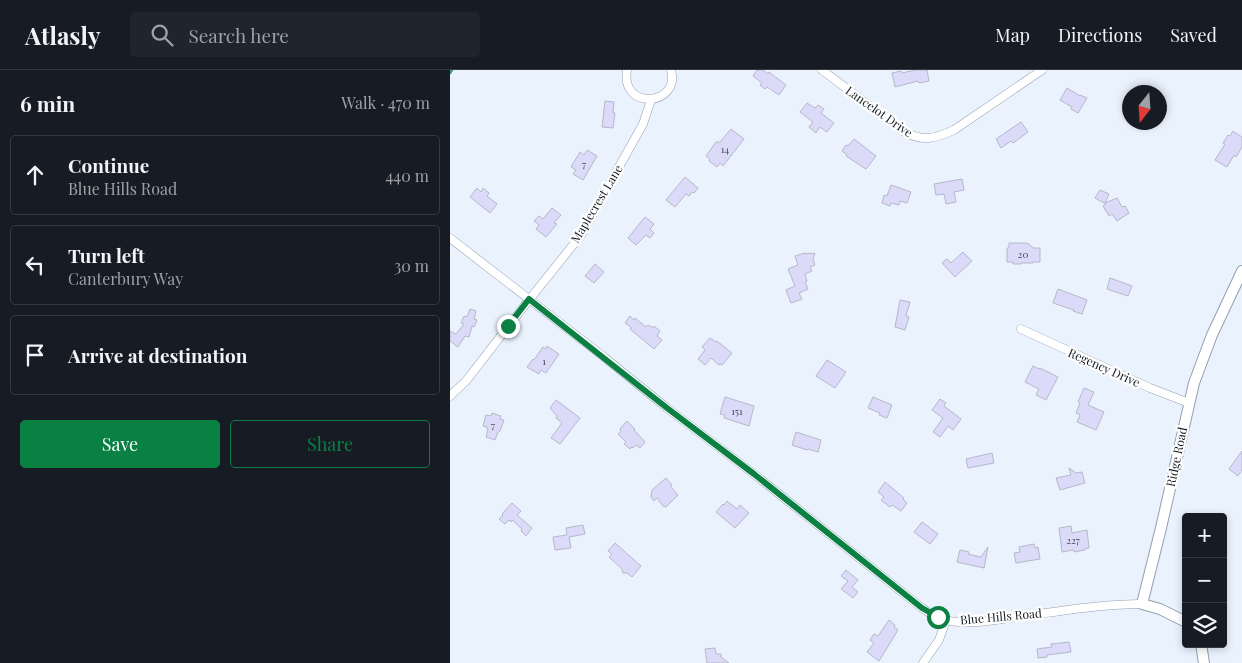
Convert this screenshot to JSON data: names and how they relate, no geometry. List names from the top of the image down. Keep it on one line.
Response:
{"streets":{"street":["Lancelot Drive","Maplecrest Lane","Regency Drive","Ridge Road","Blue Hills Road"]},"crossings":[["Maplecrest Lane","Blue Hills Road"],["Regency Drive","Ridge Road"],["Ridge Road","Blue Hills Road"]],"house_numbers":["14","7","20","1","151","7","227"],"north":"bottom","page":{"header":"Atlasly","search":"Search here","nav":["Map","Directions","Saved"],"heading":["6 min","Walk · 470 m"],"list":[["Continue","Blue Hills Road","440 m"],["Turn left","Canterbury Way","30 m"],"Arrive at destination"],"buttons":["Save","Share"],"map_buttons":["+","−"]}}
